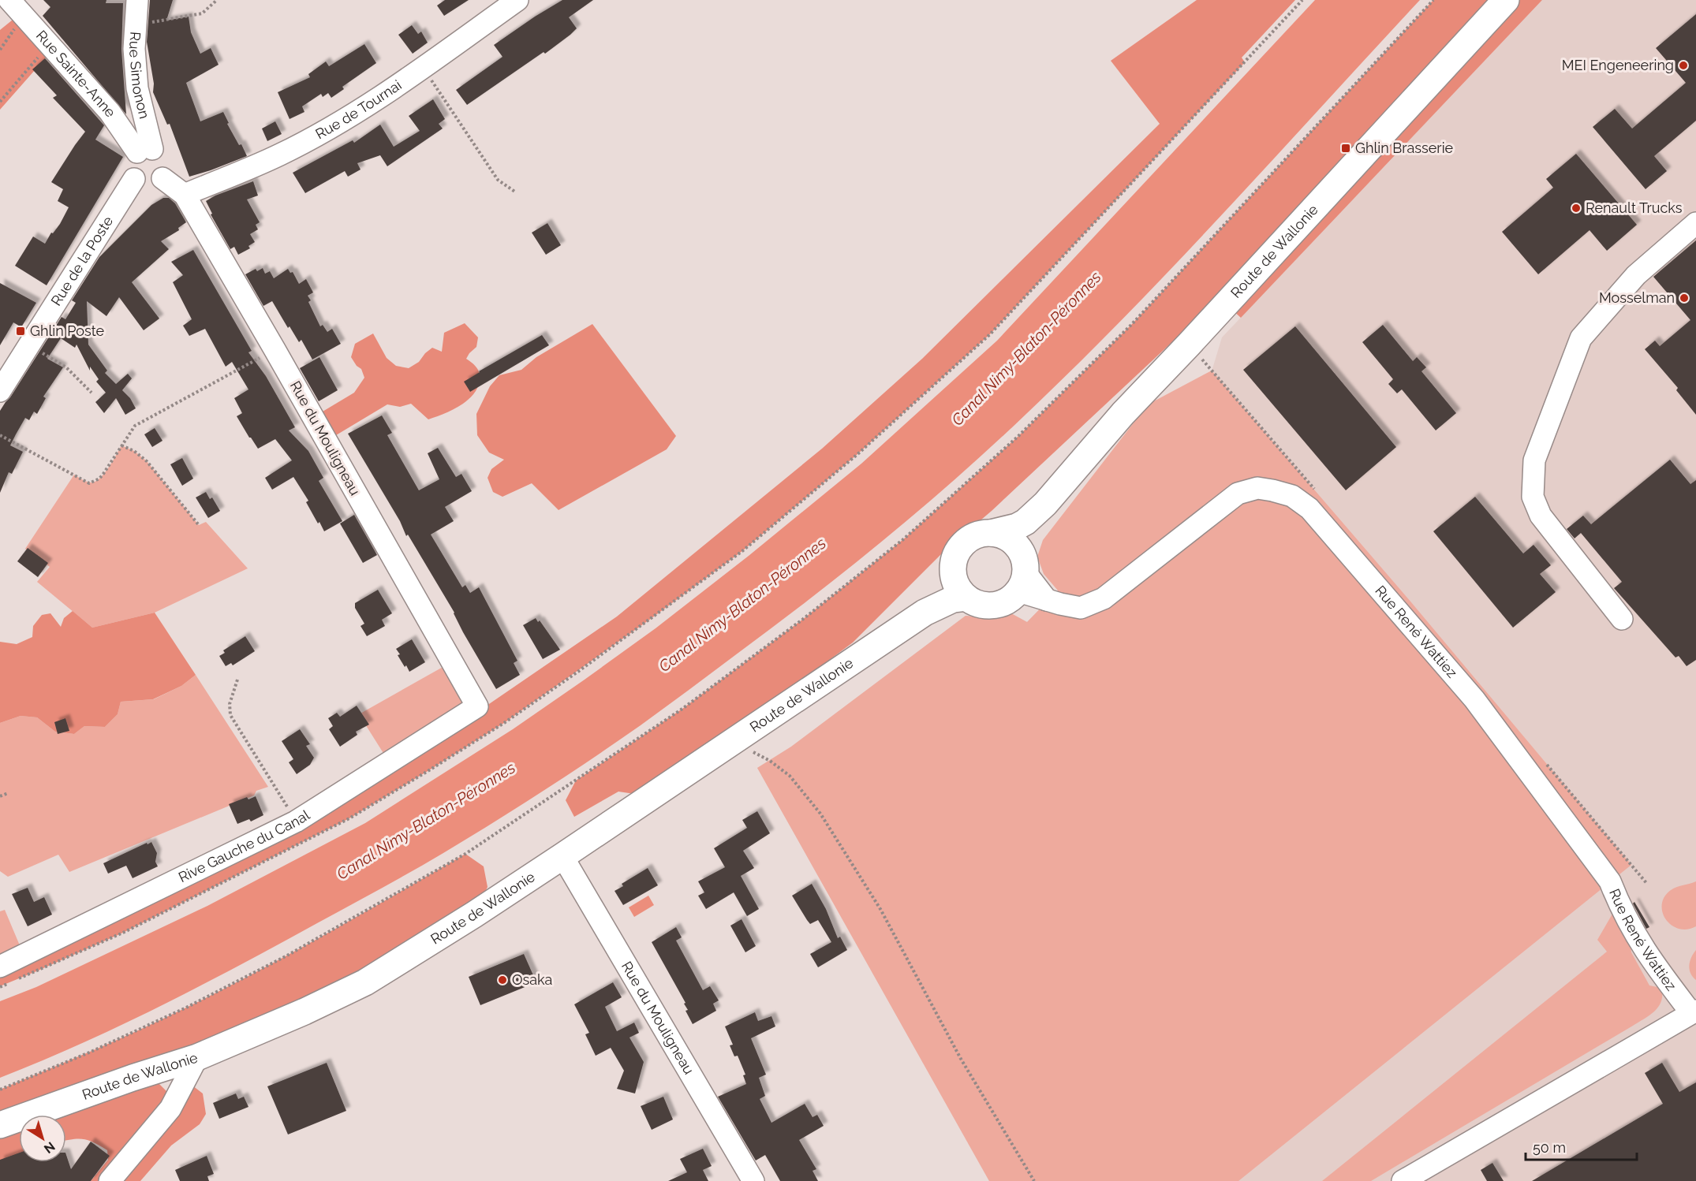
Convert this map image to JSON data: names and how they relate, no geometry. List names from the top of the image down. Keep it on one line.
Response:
{"streets":{"main road":["Route de Wallonie"],"street":["Rue Sainte-Anne","Rue Simonon","Rue de Tournai","Rue de la Poste","Rue du Mouligneau","Rue René Wattiez","Rive Gauche du Canal"]},"crossings":[["Rue Sainte-Anne","Rue Simonon"],["Rue Sainte-Anne","Rue de la Poste"],["Rue Sainte-Anne","Rue du Mouligneau"],["Rue Simonon","Rue de la Poste"],["Rue Simonon","Rue du Mouligneau"],["Rue de Tournai","Rue du Mouligneau"],["Route de Wallonie","Rue du Mouligneau"],["Rue de la Poste","Rue du Mouligneau"],["Rue du Mouligneau","Rive Gauche du Canal"]],"water":["Canal Nimy-Blaton-Péronnes"],"places":{"other":["MEI Engeneering","Renault Trucks","Mosselman","Osaka"],"transit":["Ghlin Brasserie","Ghlin Poste"]},"scale_bar":"50 m","north":"bottom right"}
